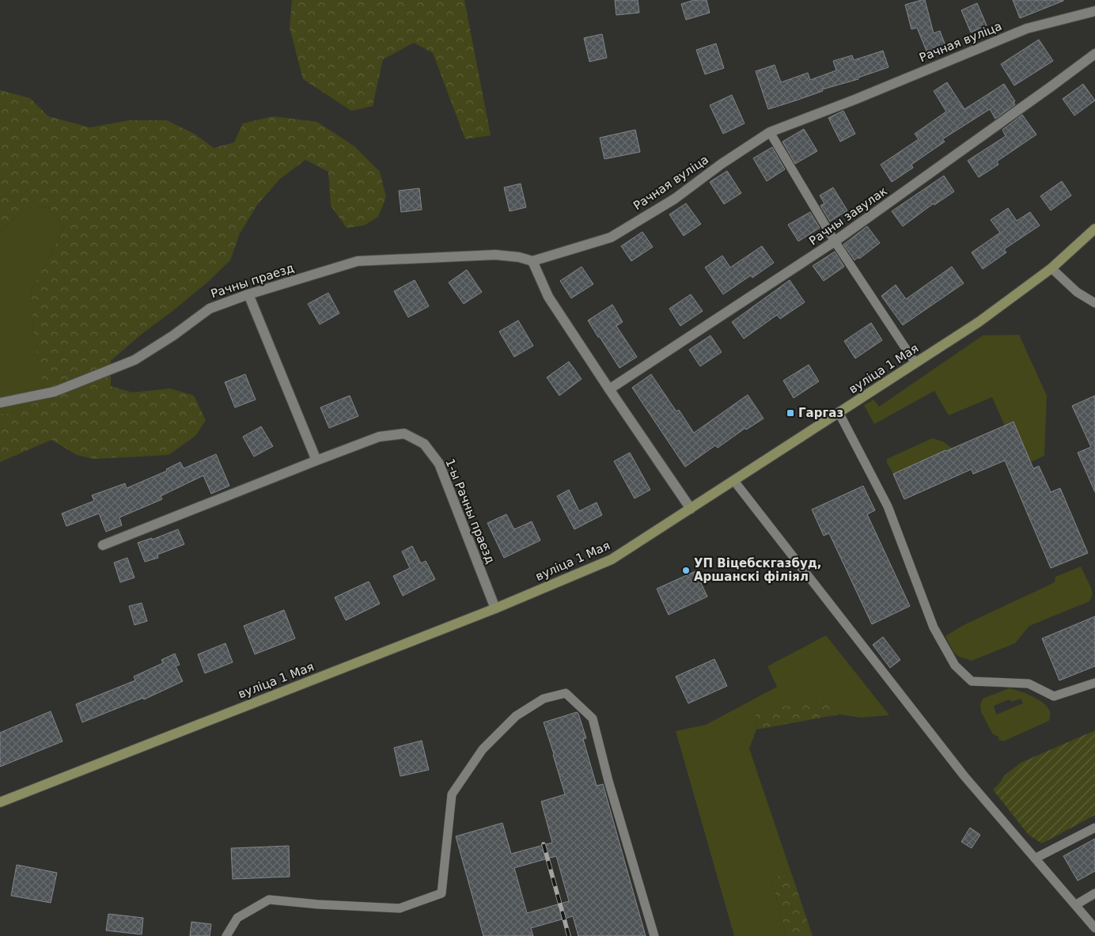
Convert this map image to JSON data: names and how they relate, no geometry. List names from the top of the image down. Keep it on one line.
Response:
{"streets":{"street":["Рачная вуліца","Рачны завулак","Рачны праезд","вуліца 1 Мая","1-ы Рачны праезд"]},"crossings":[["Рачная вуліца","Рачны праезд"],["вуліца 1 Мая","1-ы Рачны праезд"]],"places":{"transit":["Гаргаз"],"other":["УП Віцебскгазбуд, Аршанскі філіял"]}}
